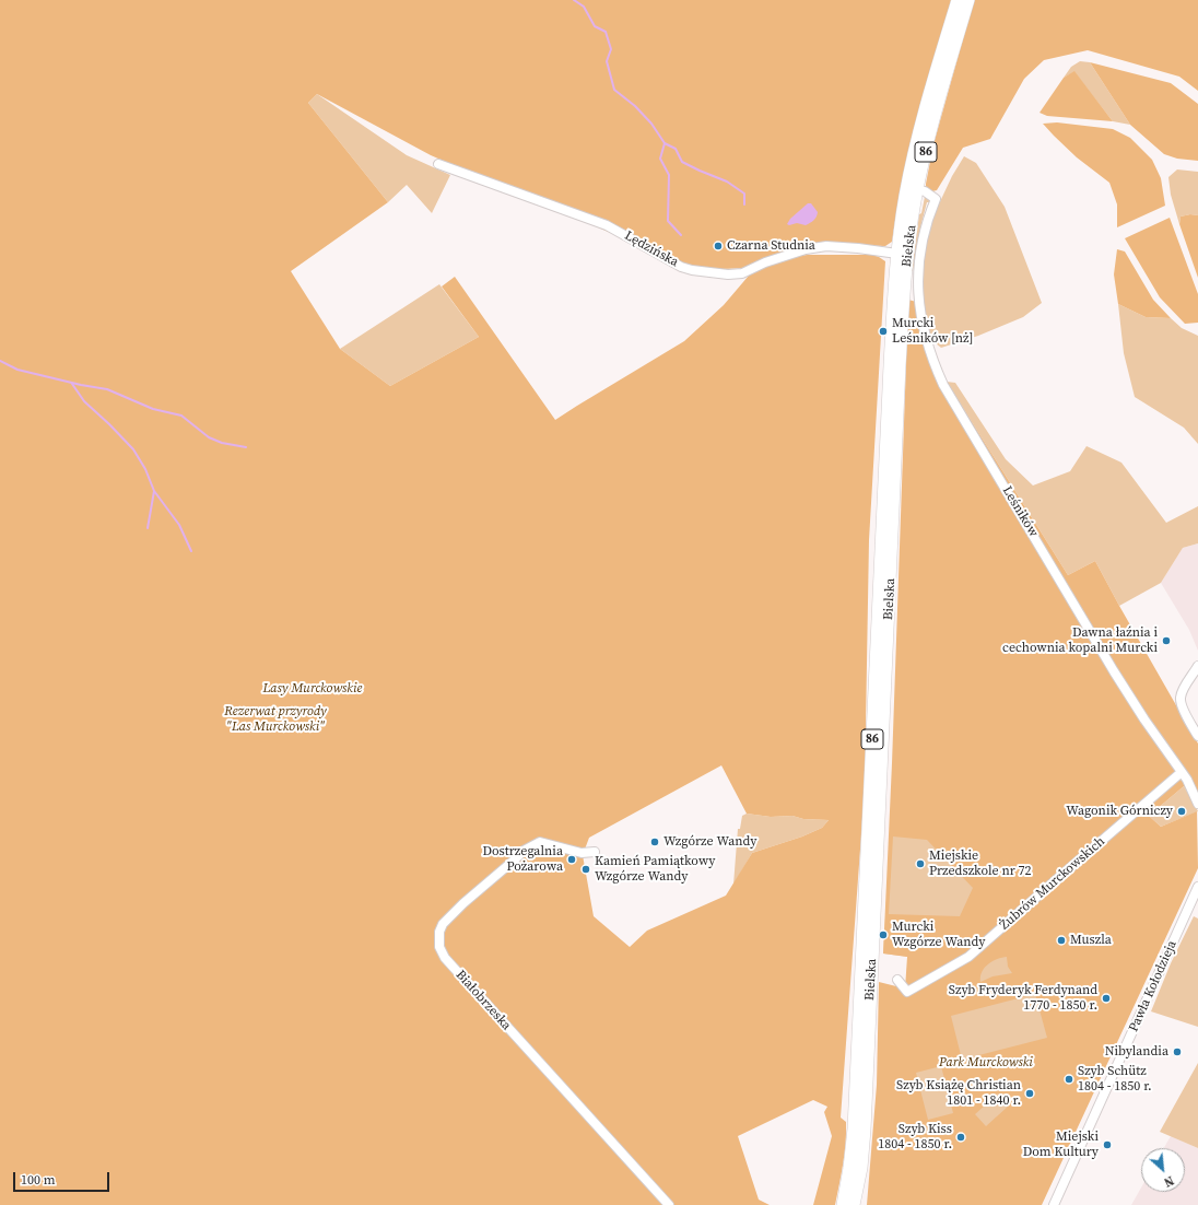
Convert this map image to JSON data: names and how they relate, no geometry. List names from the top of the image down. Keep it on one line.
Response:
{"streets":{"main road":["86","Bielska"],"street":["Lędzińska","Leśników","Żubrów Murckowskich","Pawła Kołodzieja","Białobrzeska"]},"crossings":[["Bielska","Lędzińska"],["Bielska","Leśników"],["Leśników","Żubrów Murckowskich"]],"parks":["Lasy Murckowskie","Rezerwat przyrody \"Las Murckowski\"","Park Murckowski"],"places":["Czarna Studnia","Murcki Leśników [nż]","Dawna łaźnia i cechownia kopalni Murcki","Wagonik Górniczy","Wzgórze Wandy","Dostrzegalnia Pożarowa","Miejskie Przedszkole nr 72","Kamień Pamiątkowy Wzgórze Wandy","Murcki Wzgórze Wandy","Muszla","Szyb Fryderyk Ferdynand 1770 - 1850 r.","Nibylandia","Szyb Schütz 1804 - 1850 r.","Szyb Książę Christian 1801 - 1840 r.","Szyb Kiss 1804 - 1850 r.","Miejski Dom Kultury"],"scale_bar":"100 m","north":"bottom right"}
